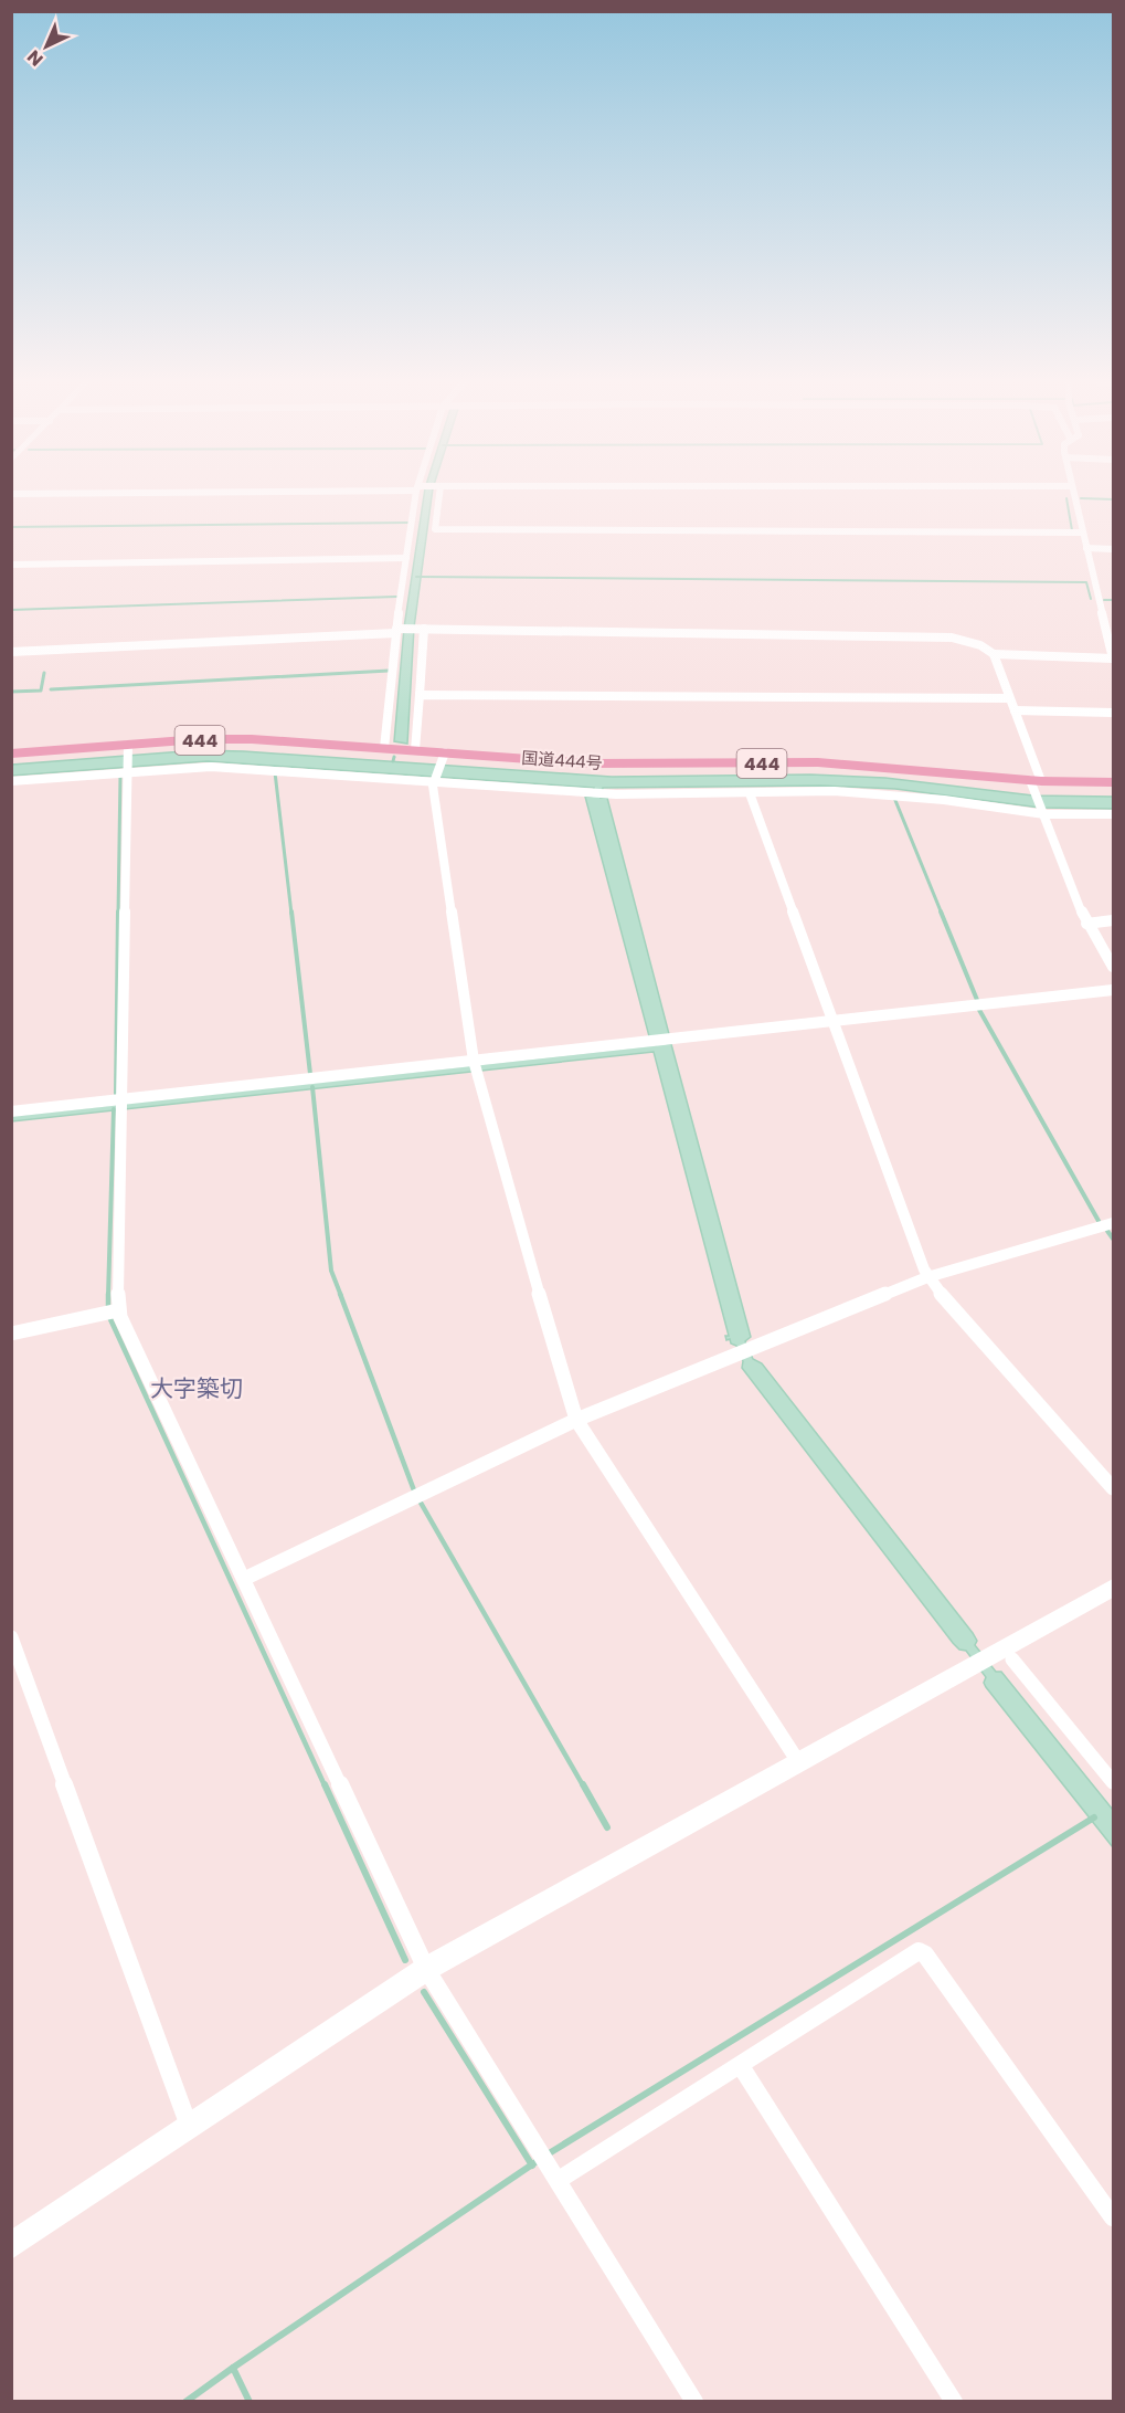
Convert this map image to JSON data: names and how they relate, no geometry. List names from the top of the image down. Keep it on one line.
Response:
{"streets":{"highway":["444","国道444号"]},"districts":["大字築切"],"north":"bottom left"}
